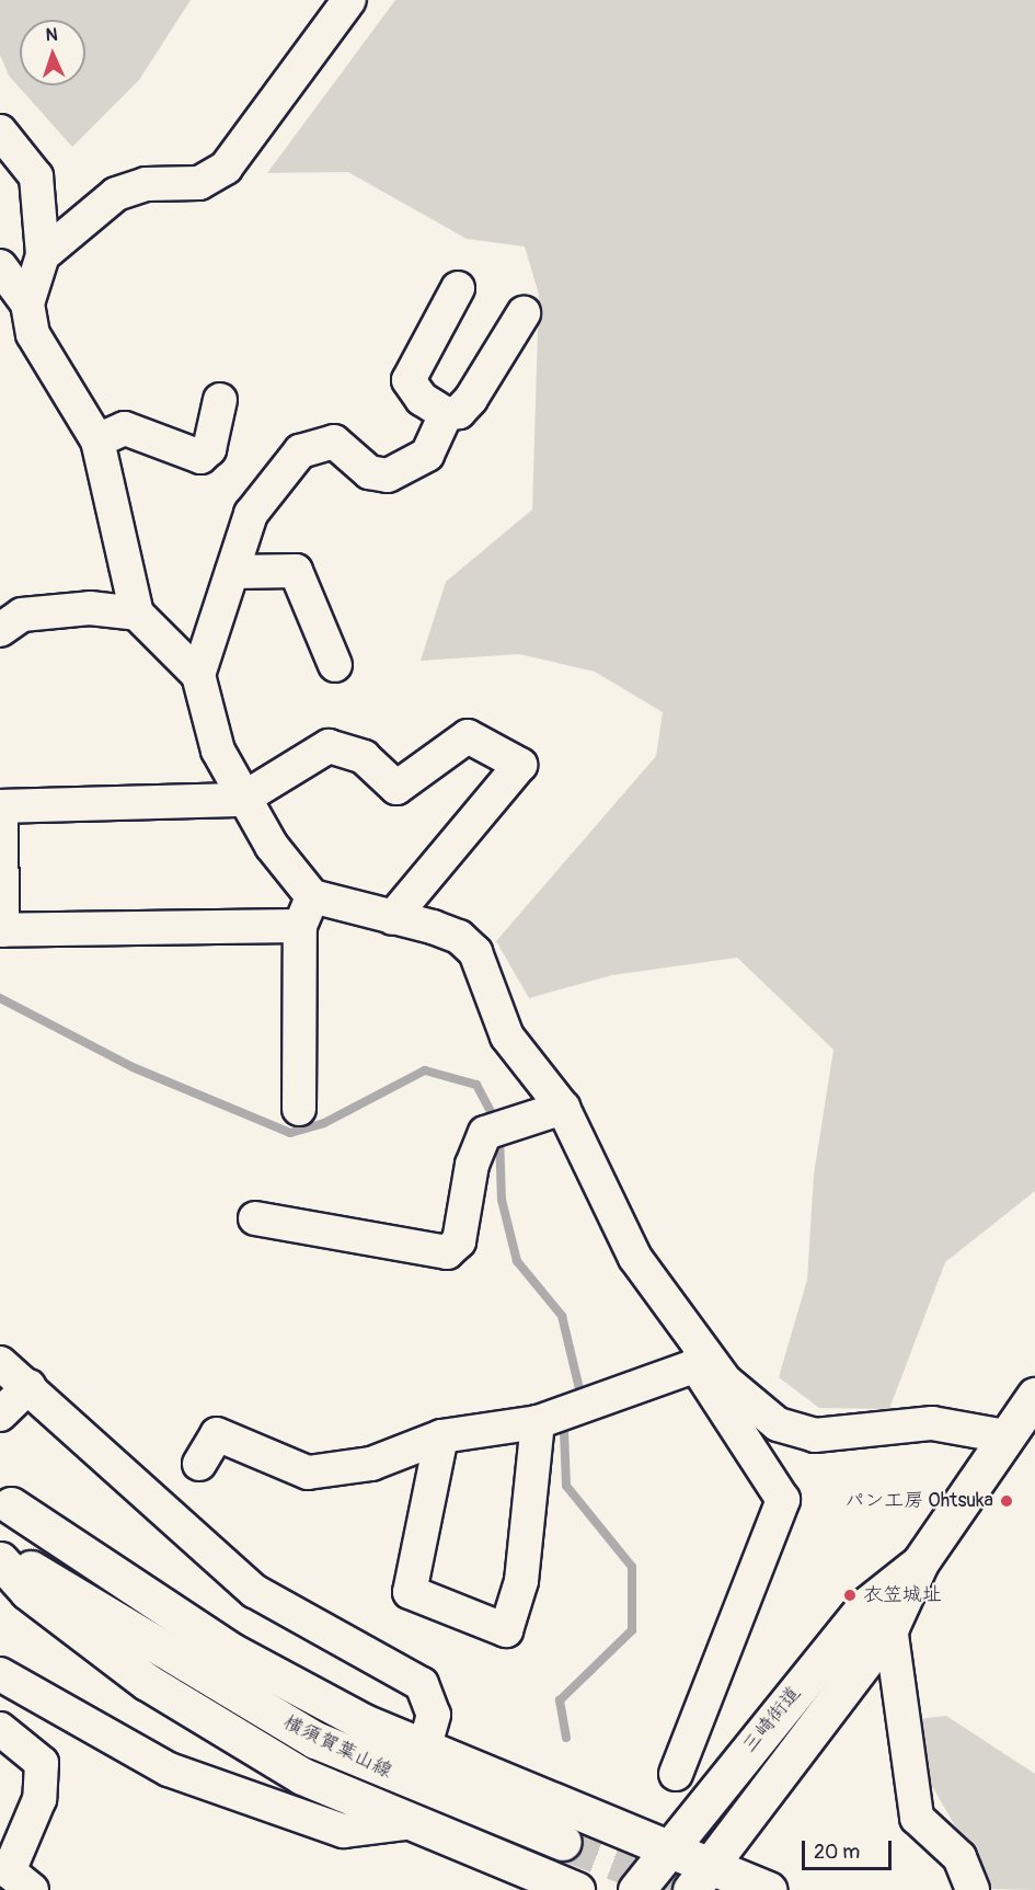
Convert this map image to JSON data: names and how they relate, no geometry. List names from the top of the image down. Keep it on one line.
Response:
{"streets":{"main road":["三崎街道","横須賀葉山線"]},"places":["パン工房 Ohtsuka","衣笠城址"],"scale_bar":"20 m","north":"top"}
